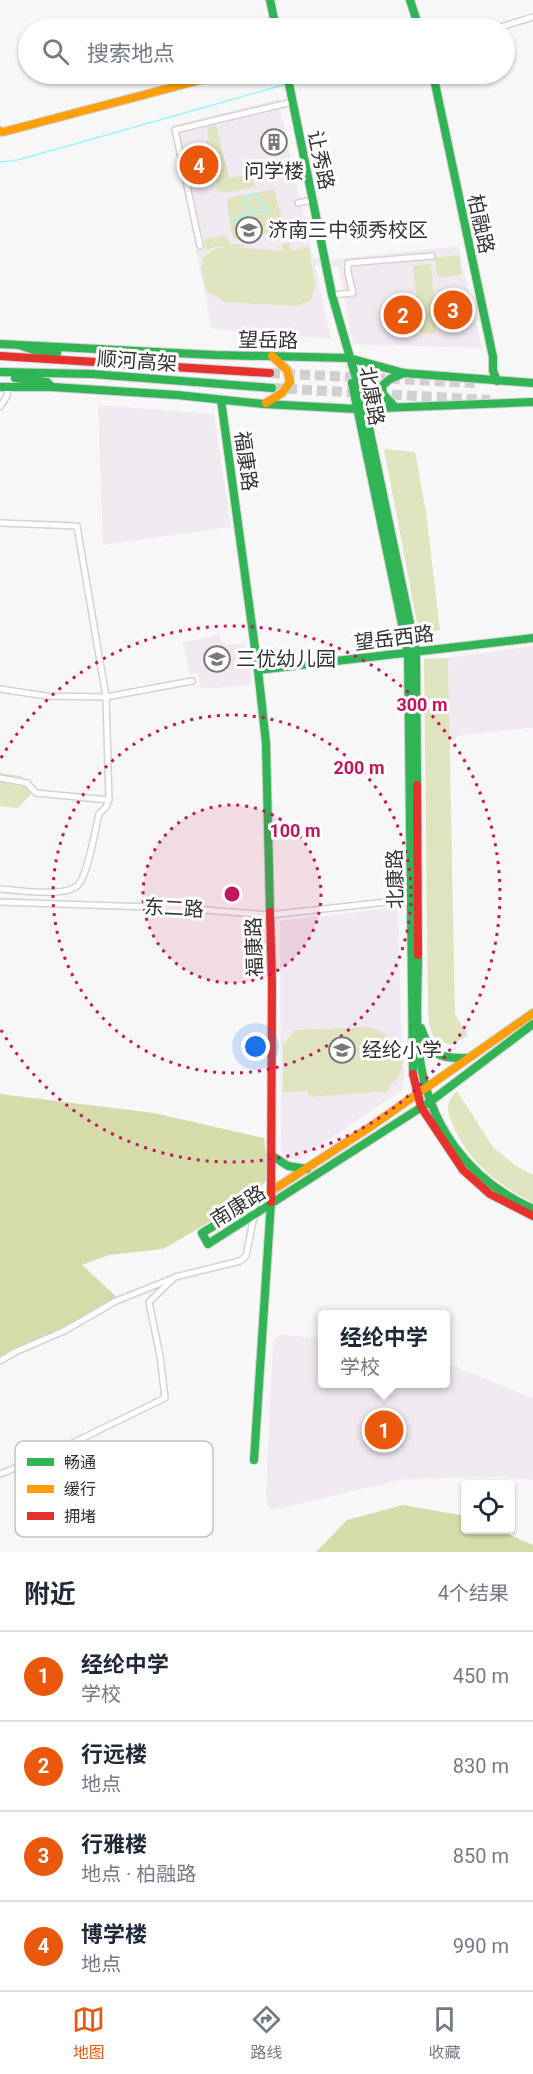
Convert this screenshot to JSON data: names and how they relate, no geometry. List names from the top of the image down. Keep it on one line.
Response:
{"streets":{"main road":["让秀路","柏融路","望岳路","顺河高架","北康路","福康路","望岳西路","南康路"],"street":["东二路"]},"crossings":[["让秀路","望岳路"],["让秀路","北康路"],["柏融路","望岳路"],["望岳路","北康路"],["北康路","望岳西路"],["北康路","东二路"],["北康路","南康路"],["福康路","望岳西路"],["福康路","东二路"],["福康路","南康路"]],"places":{"building":["问学楼"],"school or university":["济南三中领秀校区","三优幼儿园","经纶小学"]},"legend":["畅通","缓行","拥堵"],"page":{"search":"搜索地点","pins":["4","3","2","1"],"popup":["经纶中学","学校"],"heading":["附近","4个结果"],"list":[{"mark":"1","name":"经纶中学","note":"学校","value":"450 m"},{"mark":"2","name":"行远楼","note":"地点","value":"830 m"},{"mark":"3","name":"行雅楼","note":"地点 · 柏融路","value":"850 m"},{"mark":"4","name":"博学楼","note":"地点","value":"990 m"}],"nav":["地图","路线","收藏"]},"rings":["300 m","200 m","100 m"]}
